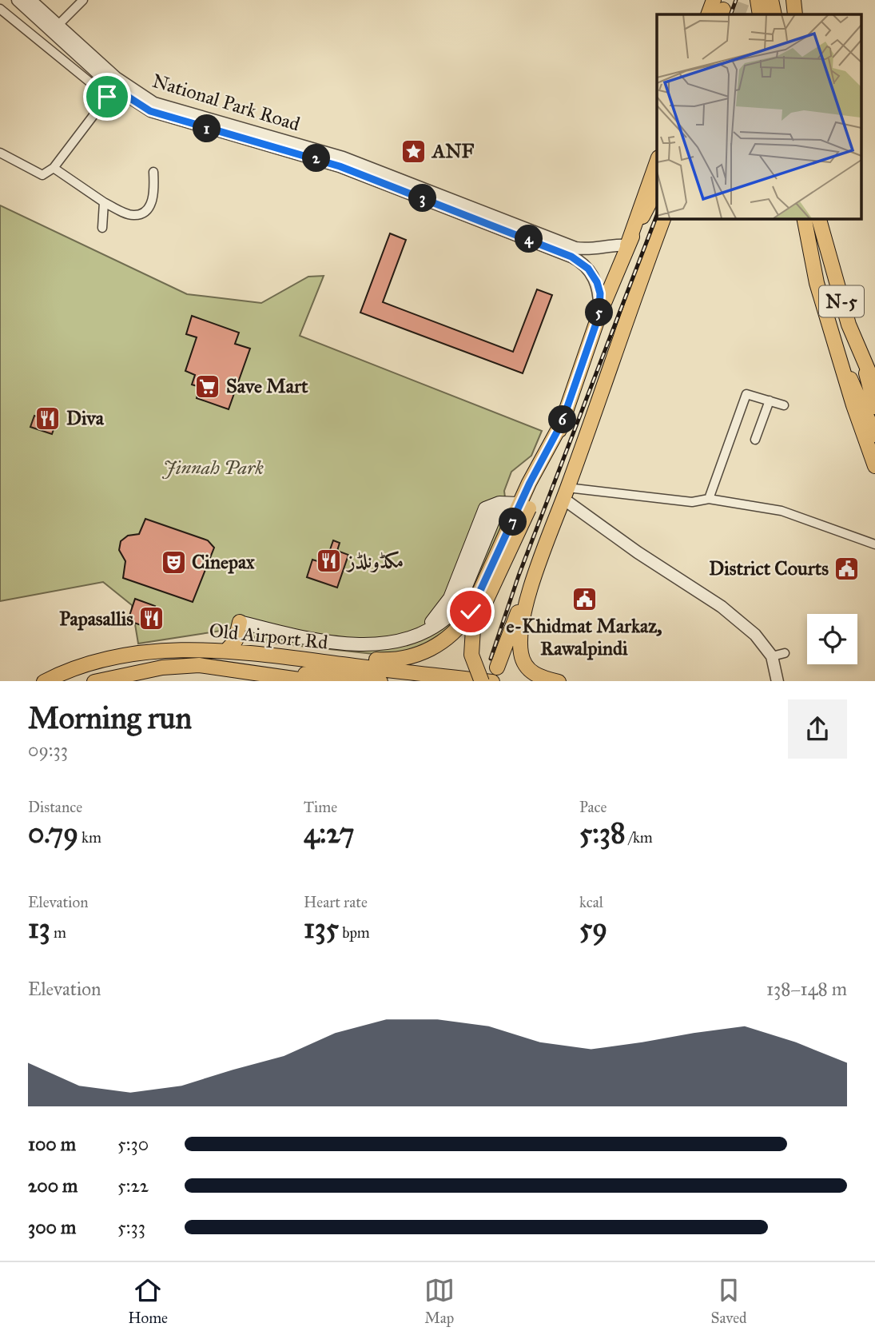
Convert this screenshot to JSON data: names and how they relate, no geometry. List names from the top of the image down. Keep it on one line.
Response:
{"streets":{"main road":["N-5","Old Airport Rd"],"street":["National Park Road"]},"parks":["Jinnah Park"],"places":{"place":["ANF"],"supermarket":["Save Mart"],"restaurant":["Diva","مکڈونلڈز","Papasallis"],"theatre":["Cinepax"],"public building":["District Courts","e-Khidmat Markaz, Rawalpindi"]},"page":{"pins":["1","2","3","4","5","6","7"],"heading":["Morning run","09:33"],"stats":[["Distance","0.79 km"],["Time","4:27"],["Pace","5:38 /km"],["Elevation","13 m"],["Heart rate","135 bpm"],["kcal","59"]],"chart":["Elevation","138–148 m"],"list":[{"name":"100 m","note":"5:30"},{"name":"200 m","note":"5:22"},{"name":"300 m","note":"5:33"}],"tabs":["Home","Map","Saved"]}}
